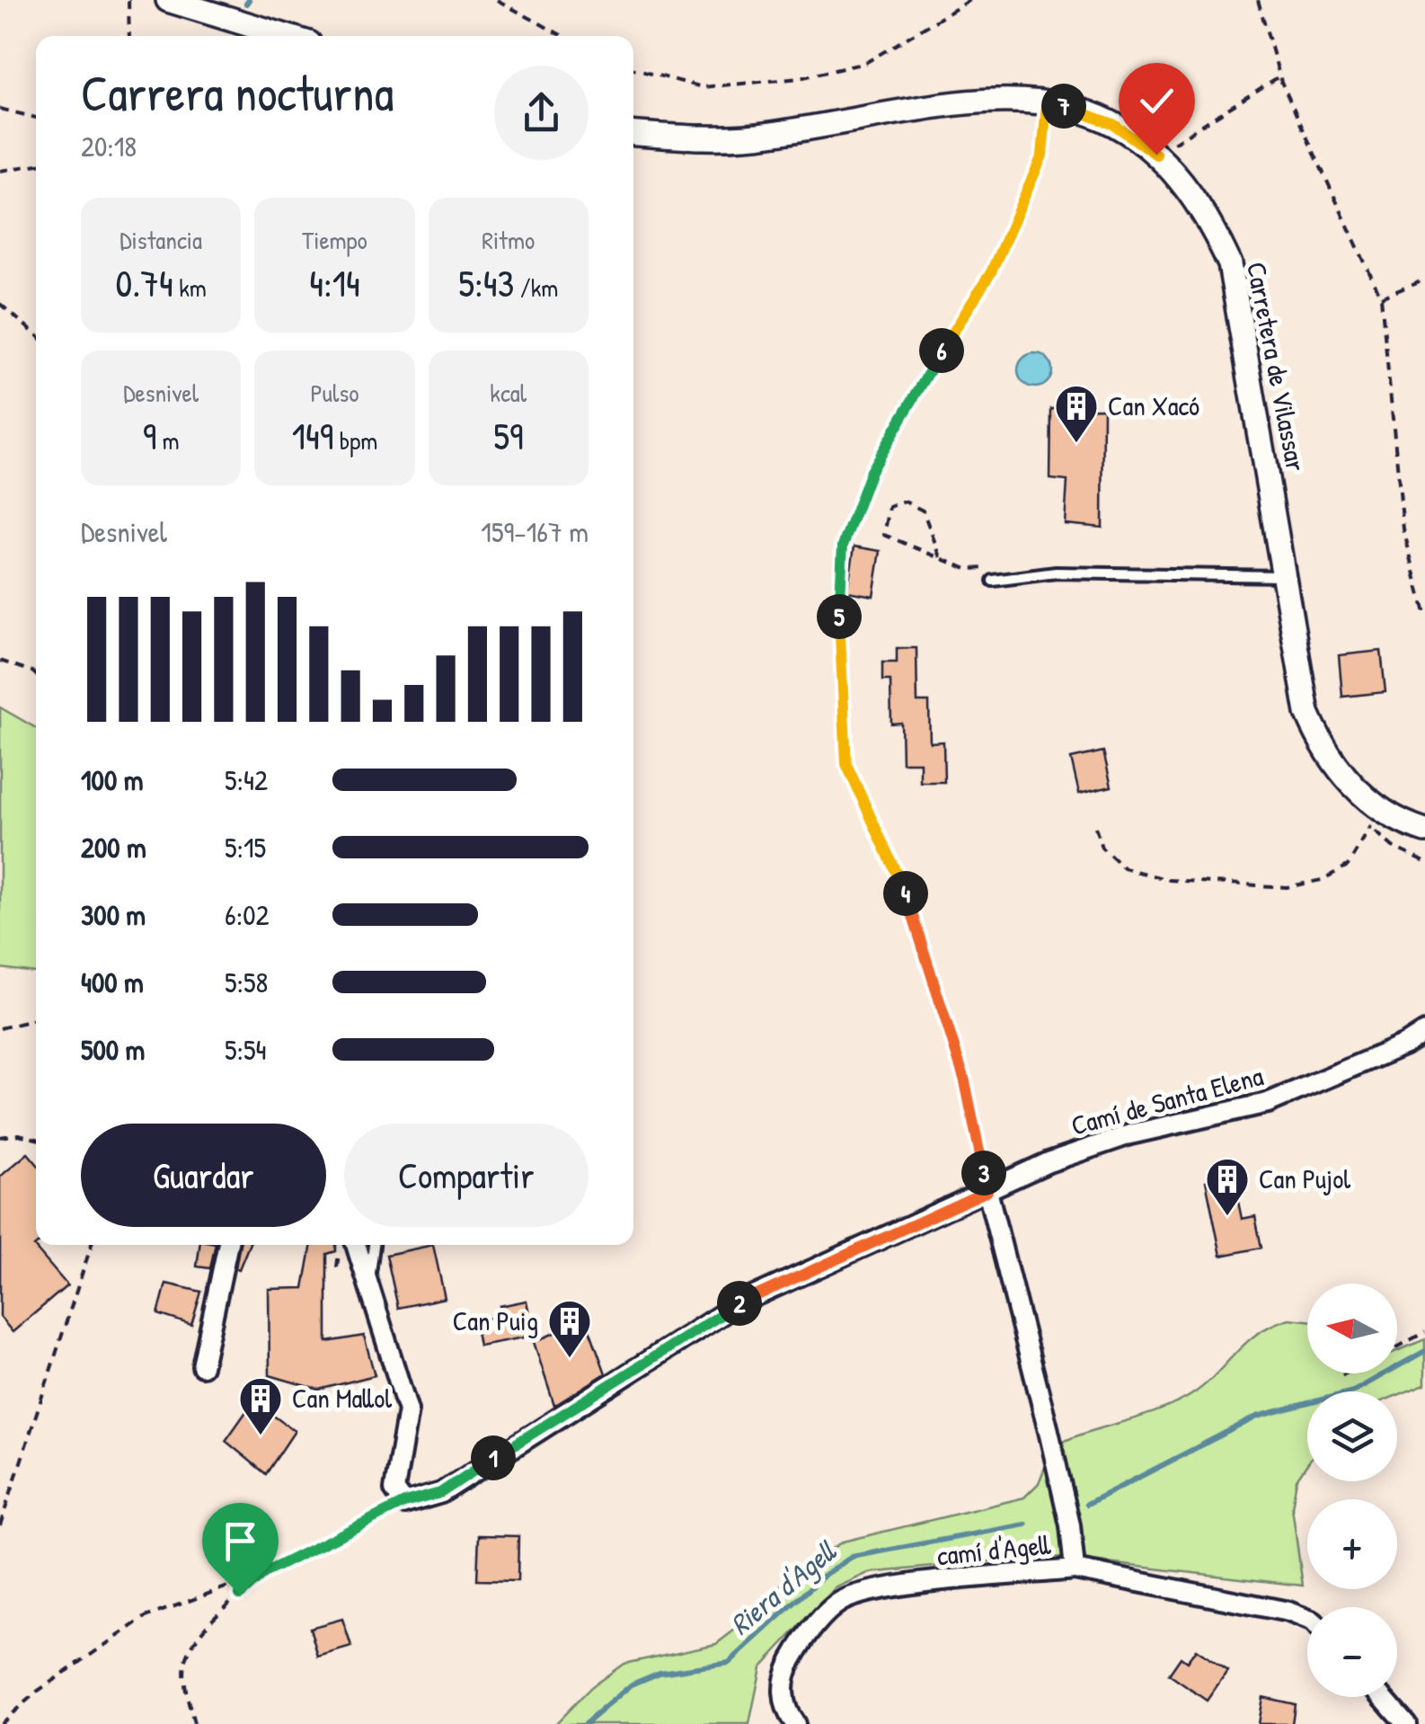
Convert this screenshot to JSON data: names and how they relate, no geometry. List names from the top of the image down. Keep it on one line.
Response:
{"streets":{"street":["Carretera de Vilassar","Camí de Santa Elena","camí d'Agell"]},"crossings":[["Camí de Santa Elena","camí d'Agell"]],"water":["Riera d'Agell"],"places":{"building":["Can Xacó","Can Pujol","Can Puig","Can Mallol"]},"north":"left","page":{"heading":["Carrera nocturna","20:18"],"pins":["7","6","5","4","3","2","1"],"stats":[["Distancia","0.74 km"],["Tiempo","4:14"],["Ritmo","5:43 /km"],["Desnivel","9 m"],["Pulso","149 bpm"],["kcal","59"]],"chart":["Desnivel","159–167 m"],"list":[{"name":"100 m","note":"5:42"},{"name":"200 m","note":"5:15"},{"name":"300 m","note":"6:02"},{"name":"400 m","note":"5:58"},{"name":"500 m","note":"5:54"}],"buttons":["Guardar","Compartir"],"map_buttons":["+","−"]}}
